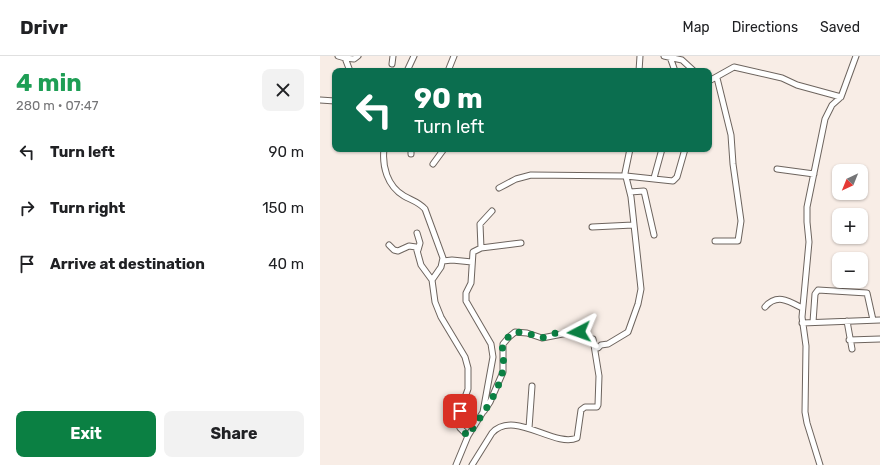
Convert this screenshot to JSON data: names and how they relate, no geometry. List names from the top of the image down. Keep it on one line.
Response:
{"north":"bottom left","page":{"header":"Drivr","nav":["Map","Directions","Saved"],"heading":["4 min","280 m · 07:47"],"turn":["90 m","Turn left"],"list":[{"name":"Turn left","value":"90 m"},{"name":"Turn right","value":"150 m"},{"name":"Arrive at destination","value":"40 m"}],"map_buttons":["+","−"],"buttons":["Exit","Share"]}}
